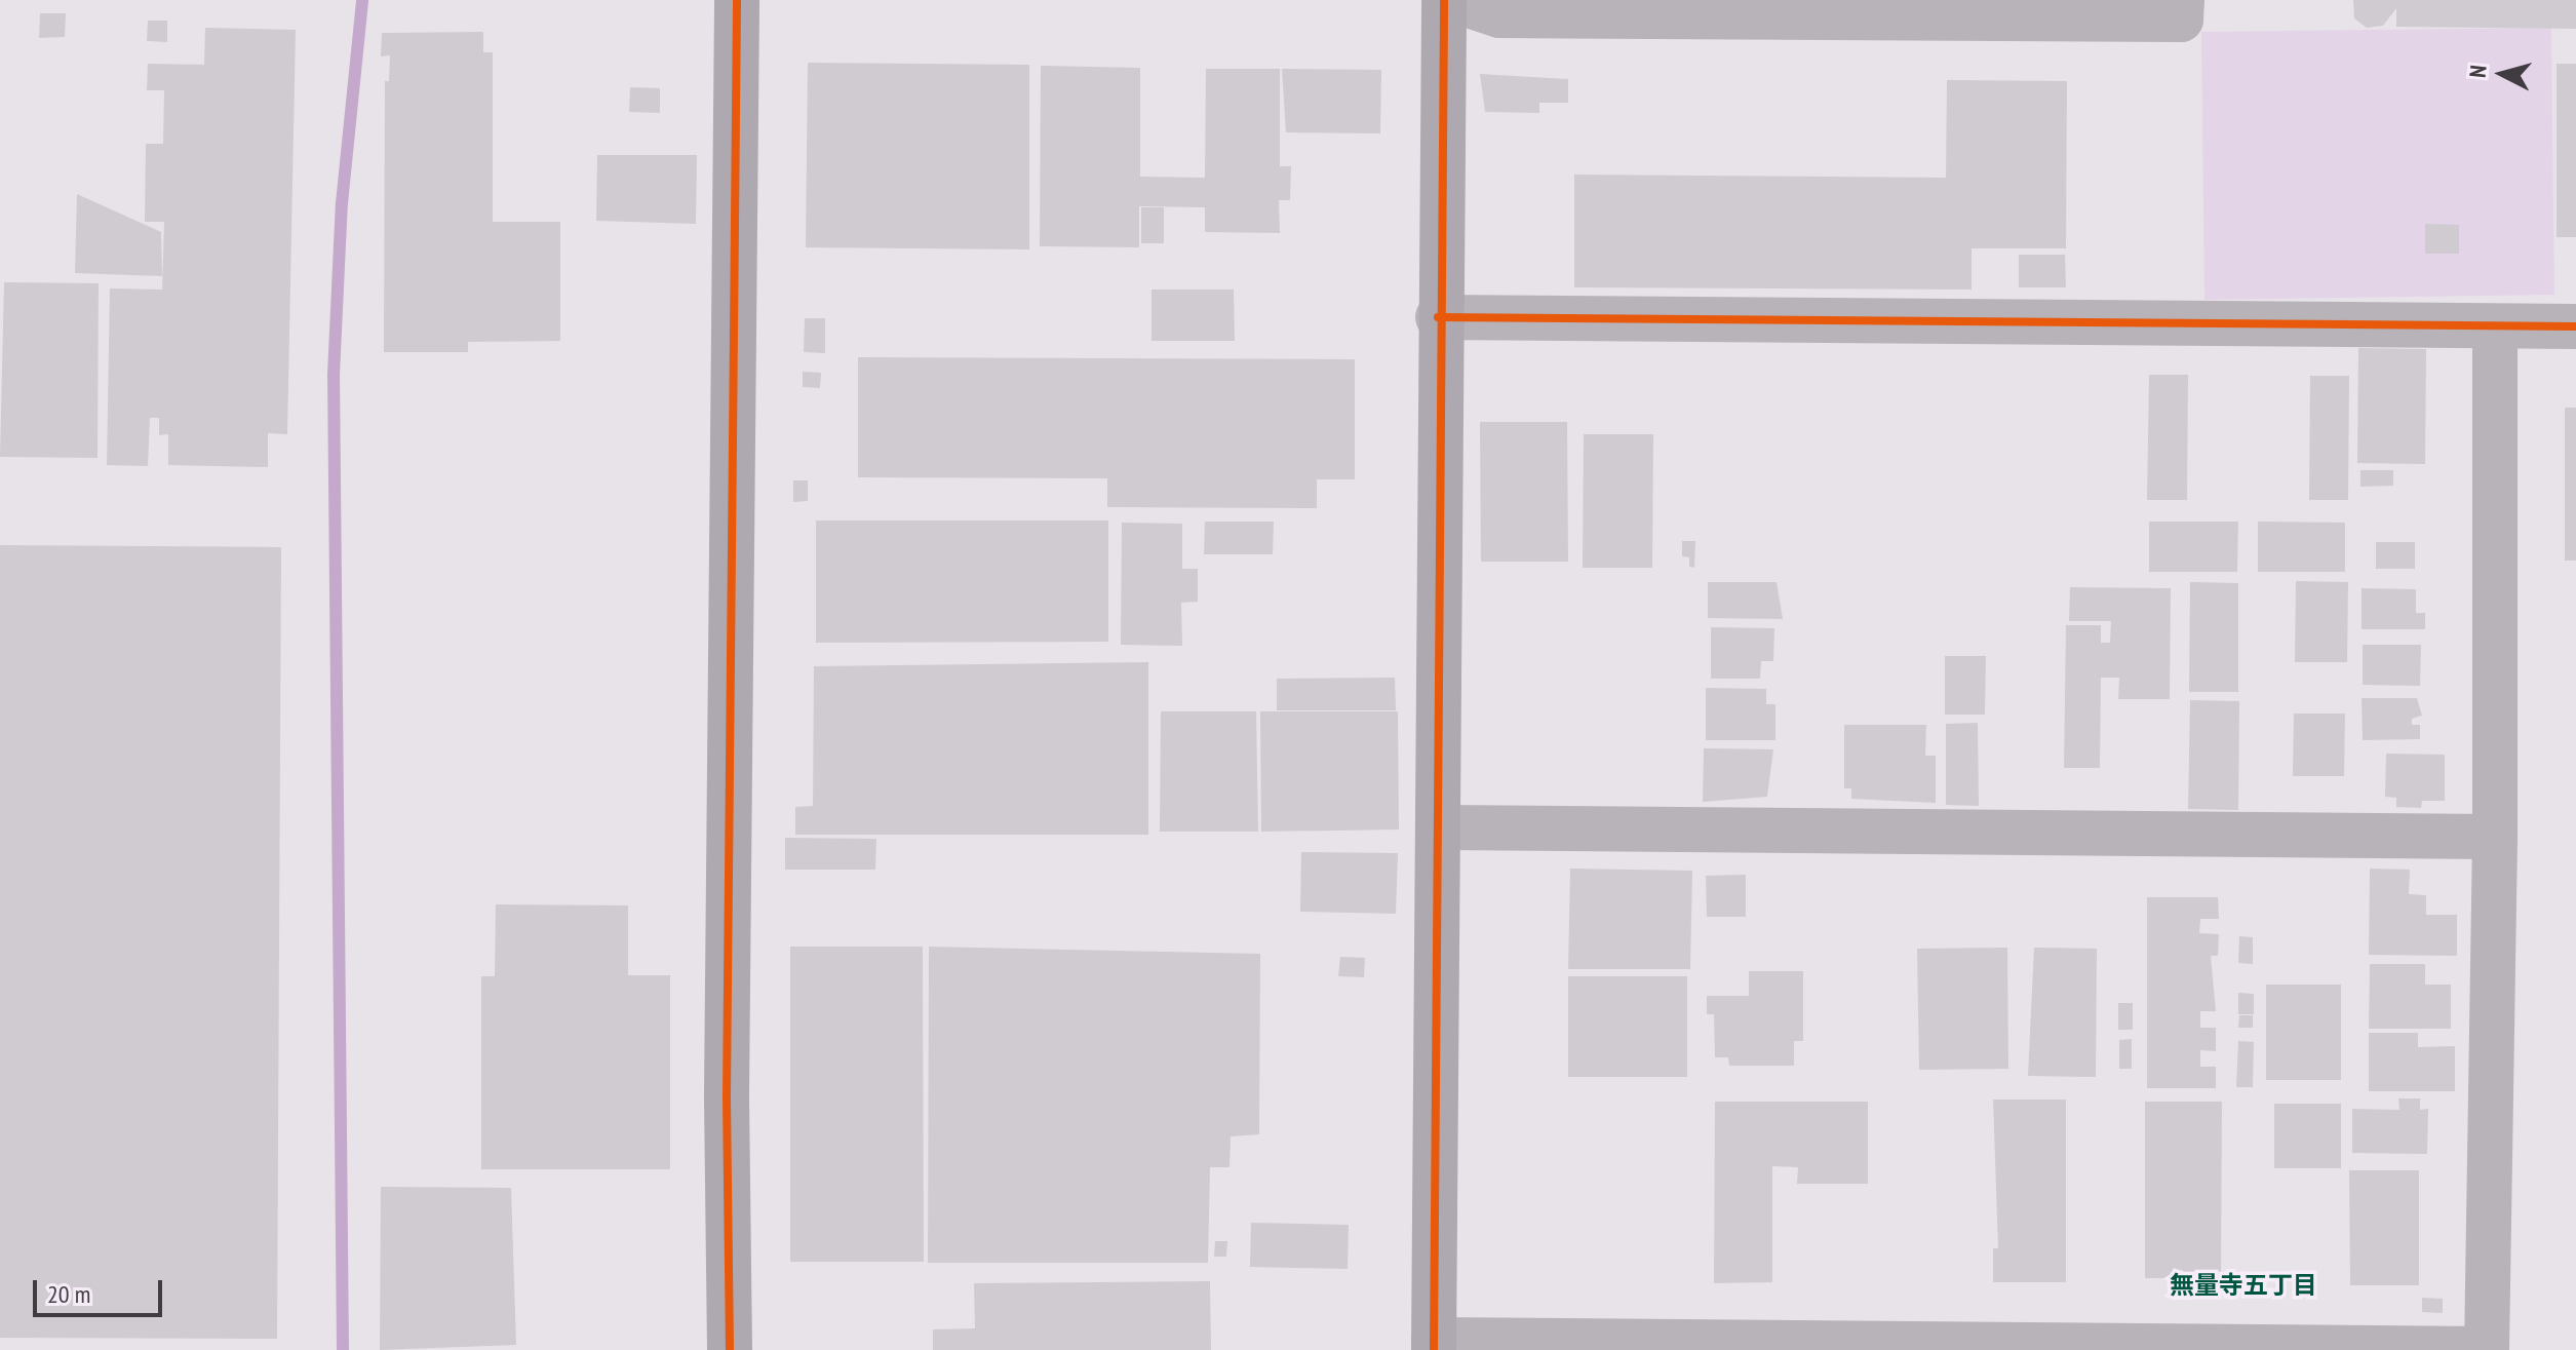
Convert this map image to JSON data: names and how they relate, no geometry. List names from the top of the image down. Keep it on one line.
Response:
{"districts":["無量寺五丁目"],"scale_bar":"20 m","north":"left"}
